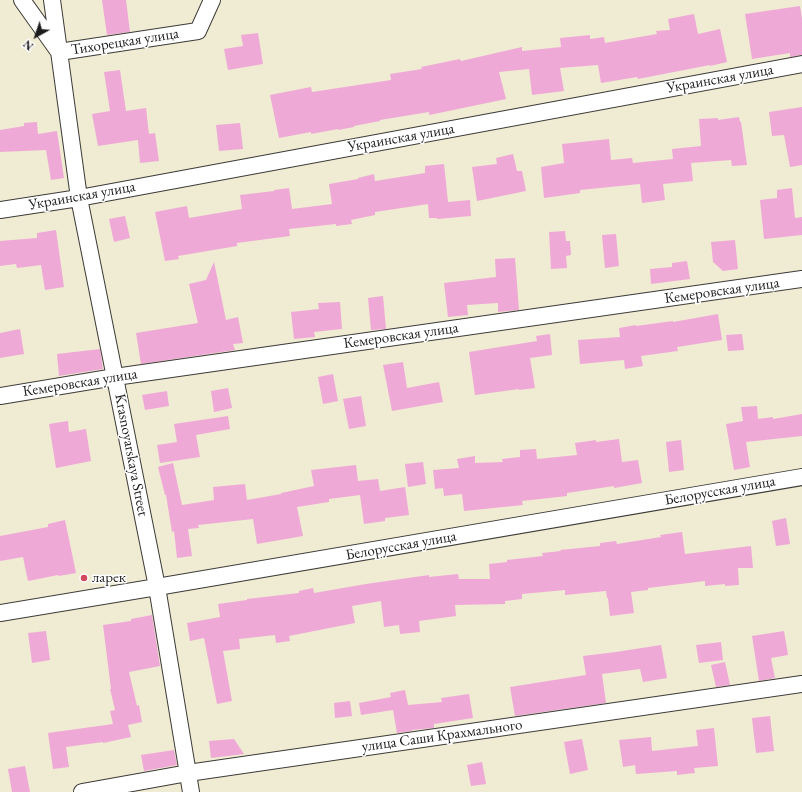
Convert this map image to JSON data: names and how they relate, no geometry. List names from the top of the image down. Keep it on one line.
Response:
{"streets":{"street":["Тихорецкая улица","Украинская улица","Кемеровская улица","Krasnoyarskaya Street","Белорусская улица","улица Саши Крахмального"]},"crossings":[["Тихорецкая улица","Krasnoyarskaya Street"],["Украинская улица","Krasnoyarskaya Street"],["Кемеровская улица","Krasnoyarskaya Street"],["Krasnoyarskaya Street","Белорусская улица"],["Krasnoyarskaya Street","улица Саши Крахмального"]],"places":["ларек"],"north":"bottom left"}
